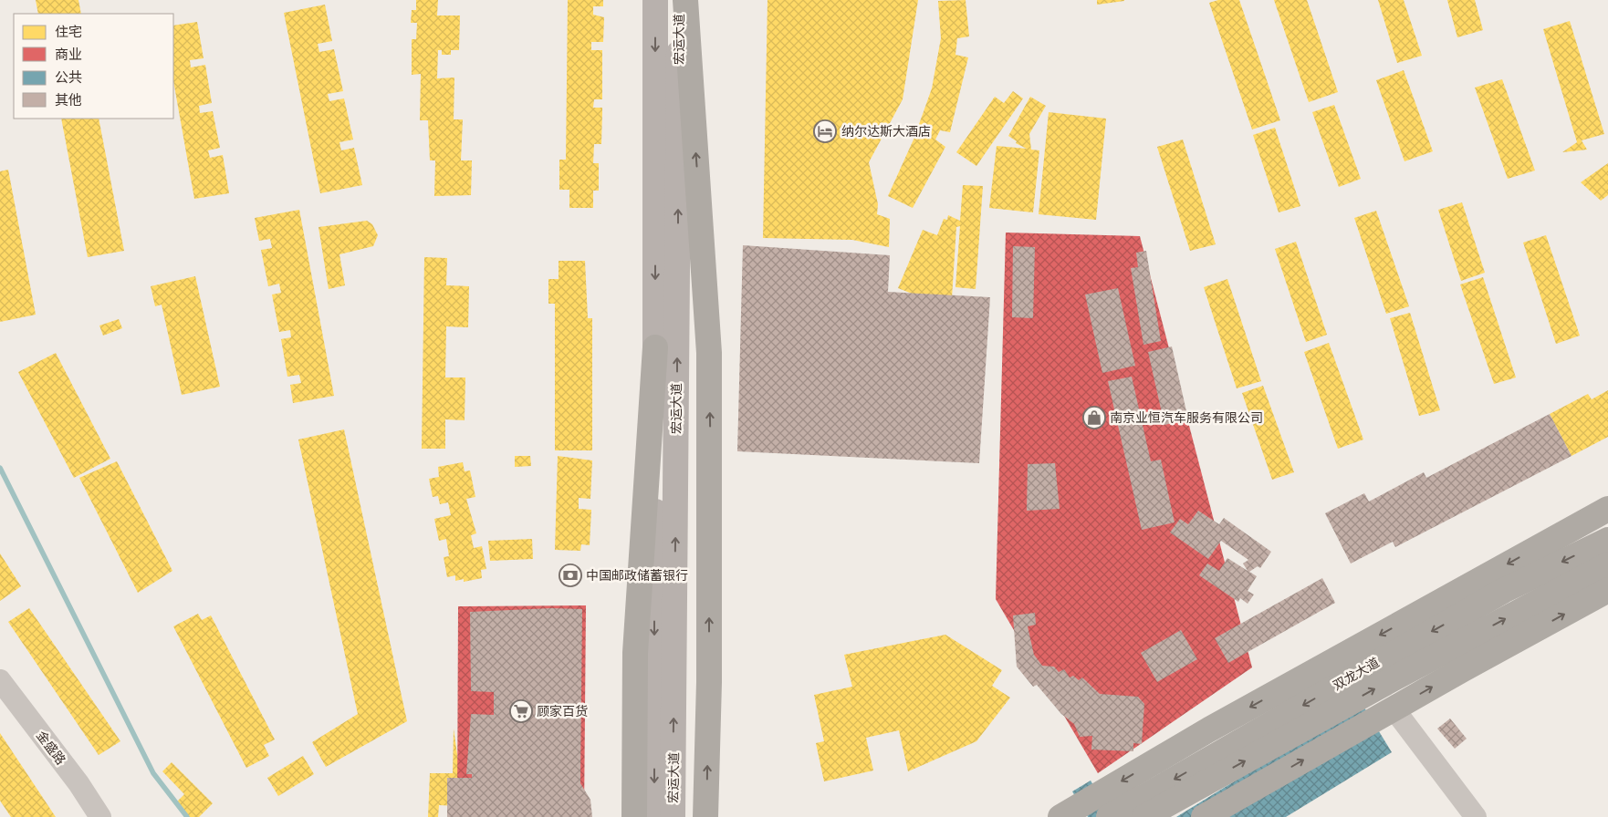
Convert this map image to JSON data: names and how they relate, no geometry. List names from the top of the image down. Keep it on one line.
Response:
{"streets":{"highway":["双龙大道"],"main road":["宏运大道"],"street":["金盛路"]},"places":{"hotel":["纳尔达斯大酒店"],"shop":["南京业恒汽车服务有限公司"],"bank":["中国邮政储蓄银行"],"supermarket":["顾家百货"]},"legend":["住宅","商业","公共","其他"]}
